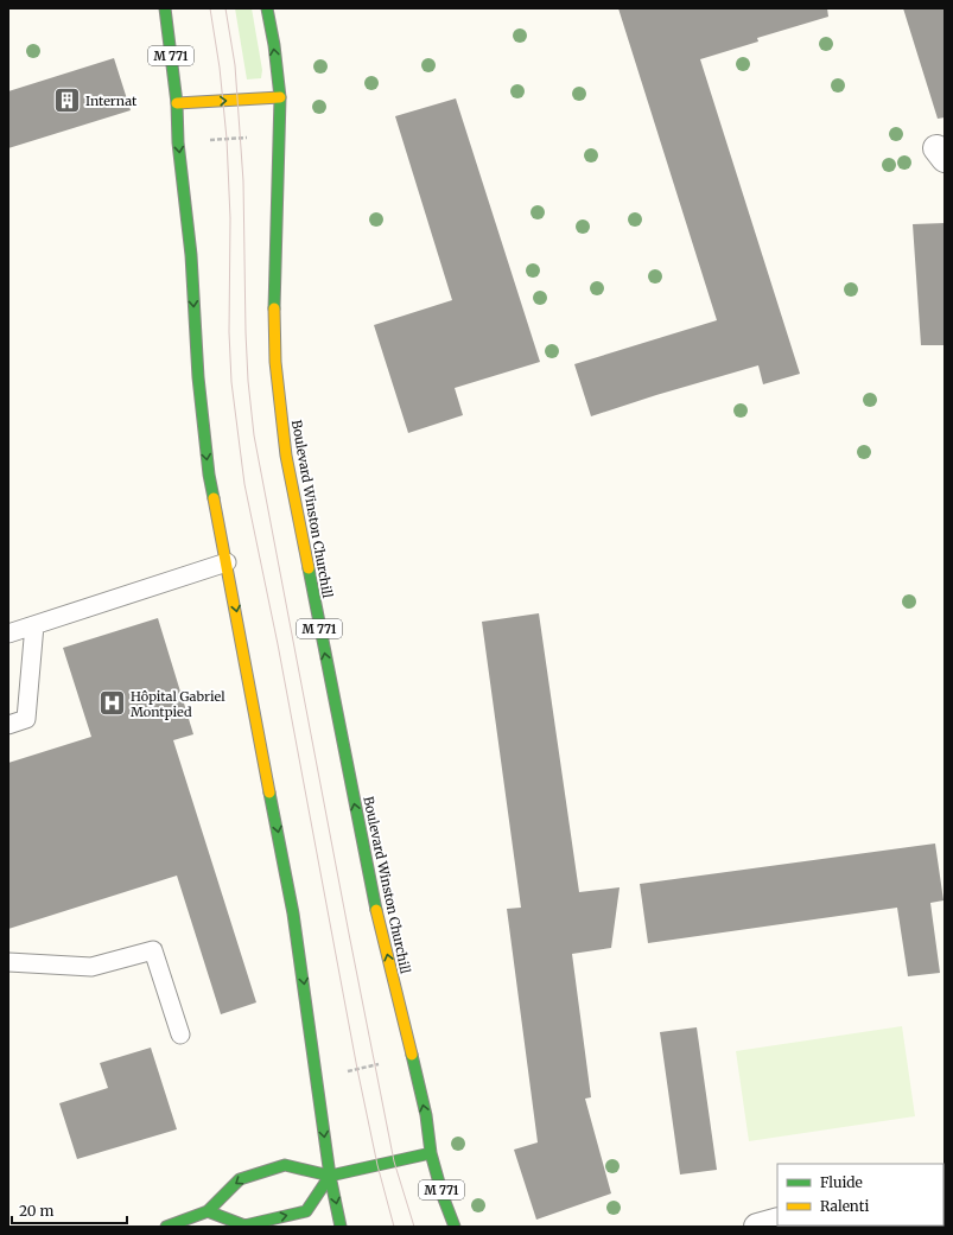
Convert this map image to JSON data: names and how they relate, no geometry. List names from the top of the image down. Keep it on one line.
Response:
{"streets":{"main road":["M 771","Boulevard Winston Churchill"]},"places":{"building":["Internat"],"hospital":["Hôpital Gabriel Montpied"]},"legend":["Fluide","Ralenti"],"scale_bar":"20 m"}
